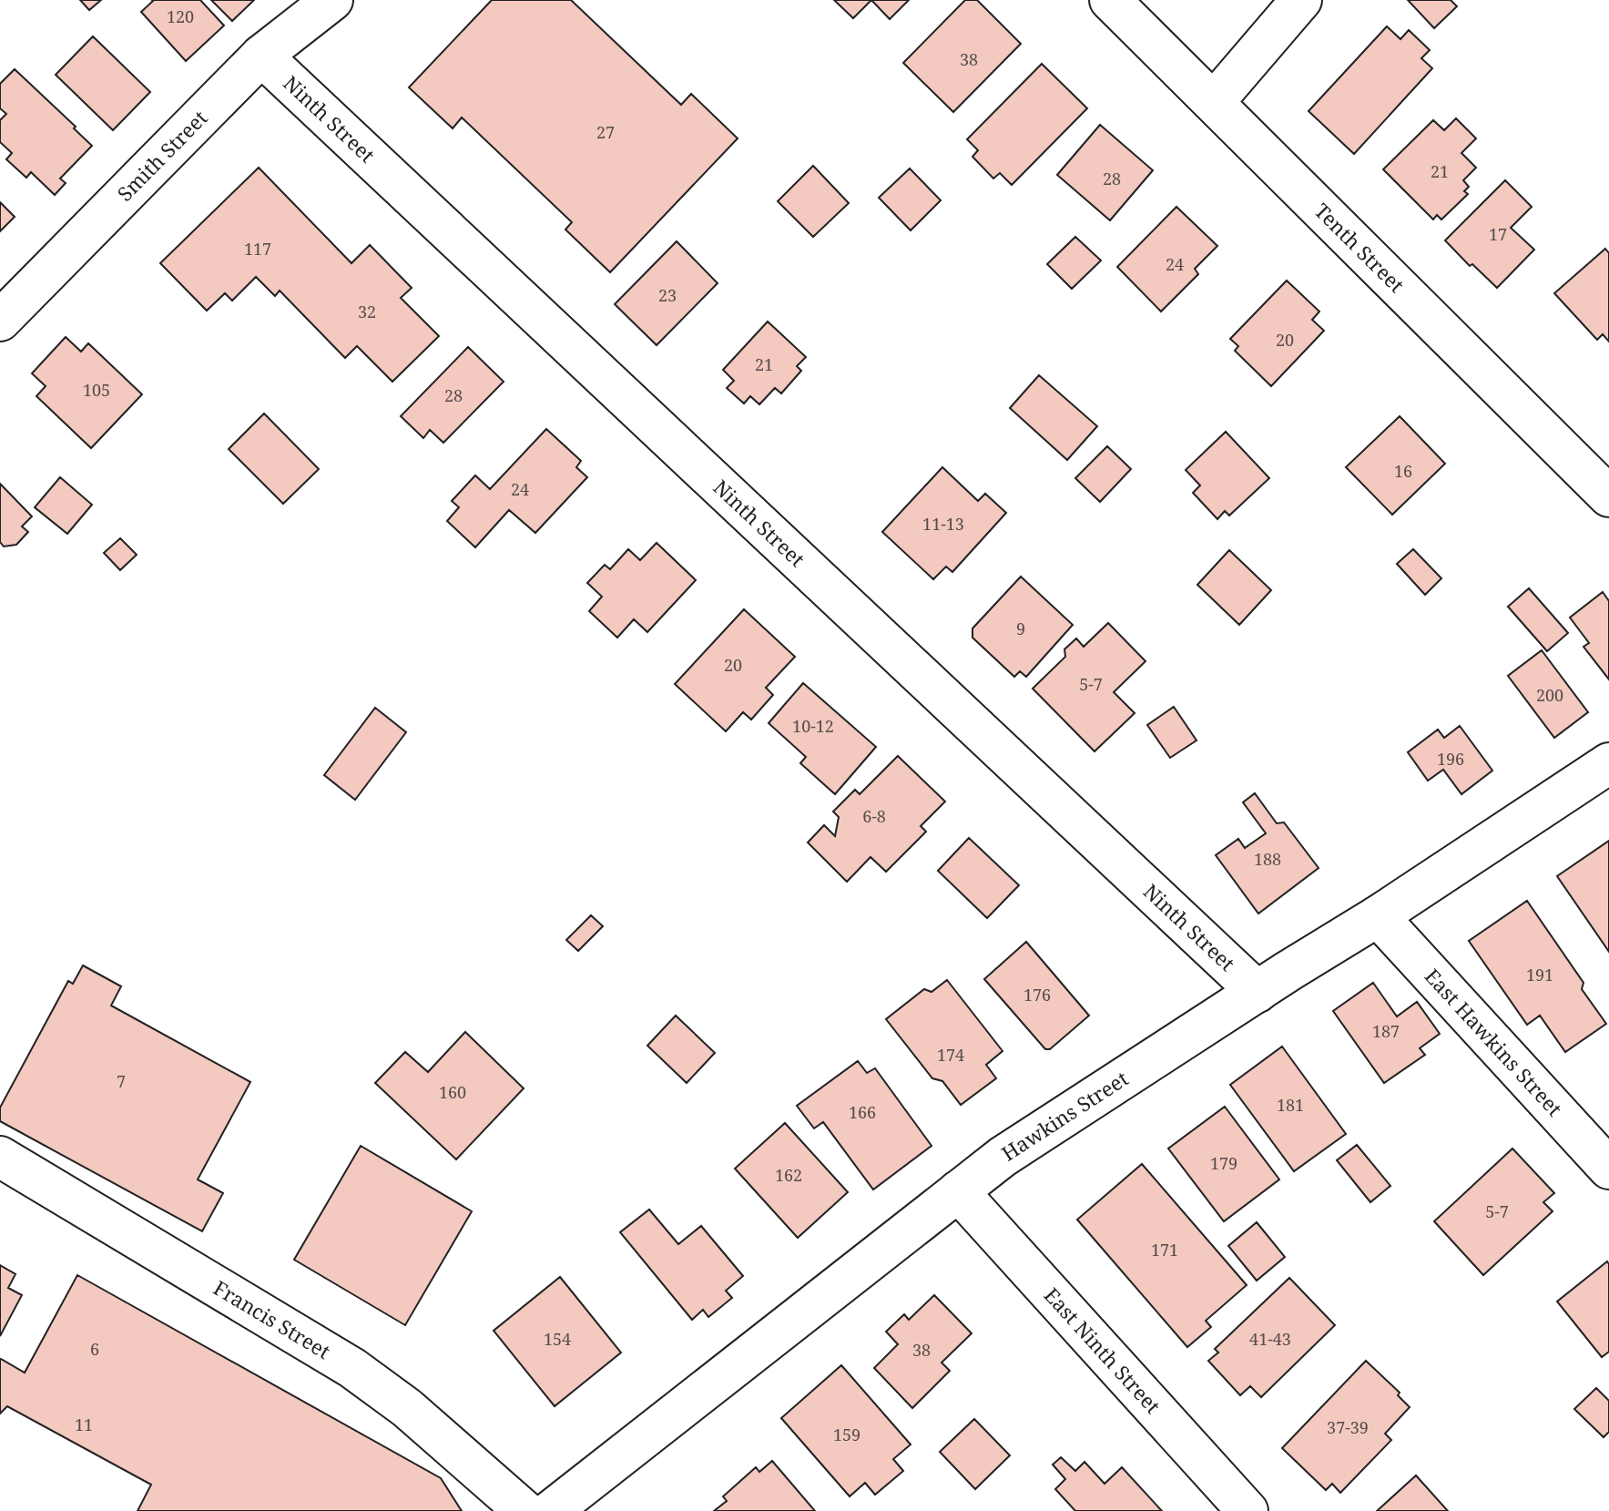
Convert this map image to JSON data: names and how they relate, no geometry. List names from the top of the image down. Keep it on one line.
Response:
{"streets":{"street":["Ninth Street","Smith Street","Tenth Street","East Hawkins Street","Hawkins Street","Francis Street","East Ninth Street"]},"crossings":[["Ninth Street","Smith Street"],["Ninth Street","Hawkins Street"],["East Hawkins Street","Hawkins Street"],["Hawkins Street","East Ninth Street"]],"house_numbers":["120","38","27","21","28","17","117","24","23","32","20","21","105","28","16","24","11-13","9","20","5-7","200","10-12","196","6-8","188","191","176","187","174","7","160","181","166","179","162","5-7","171","154","41-43","6","38","11","37-39","159"]}
